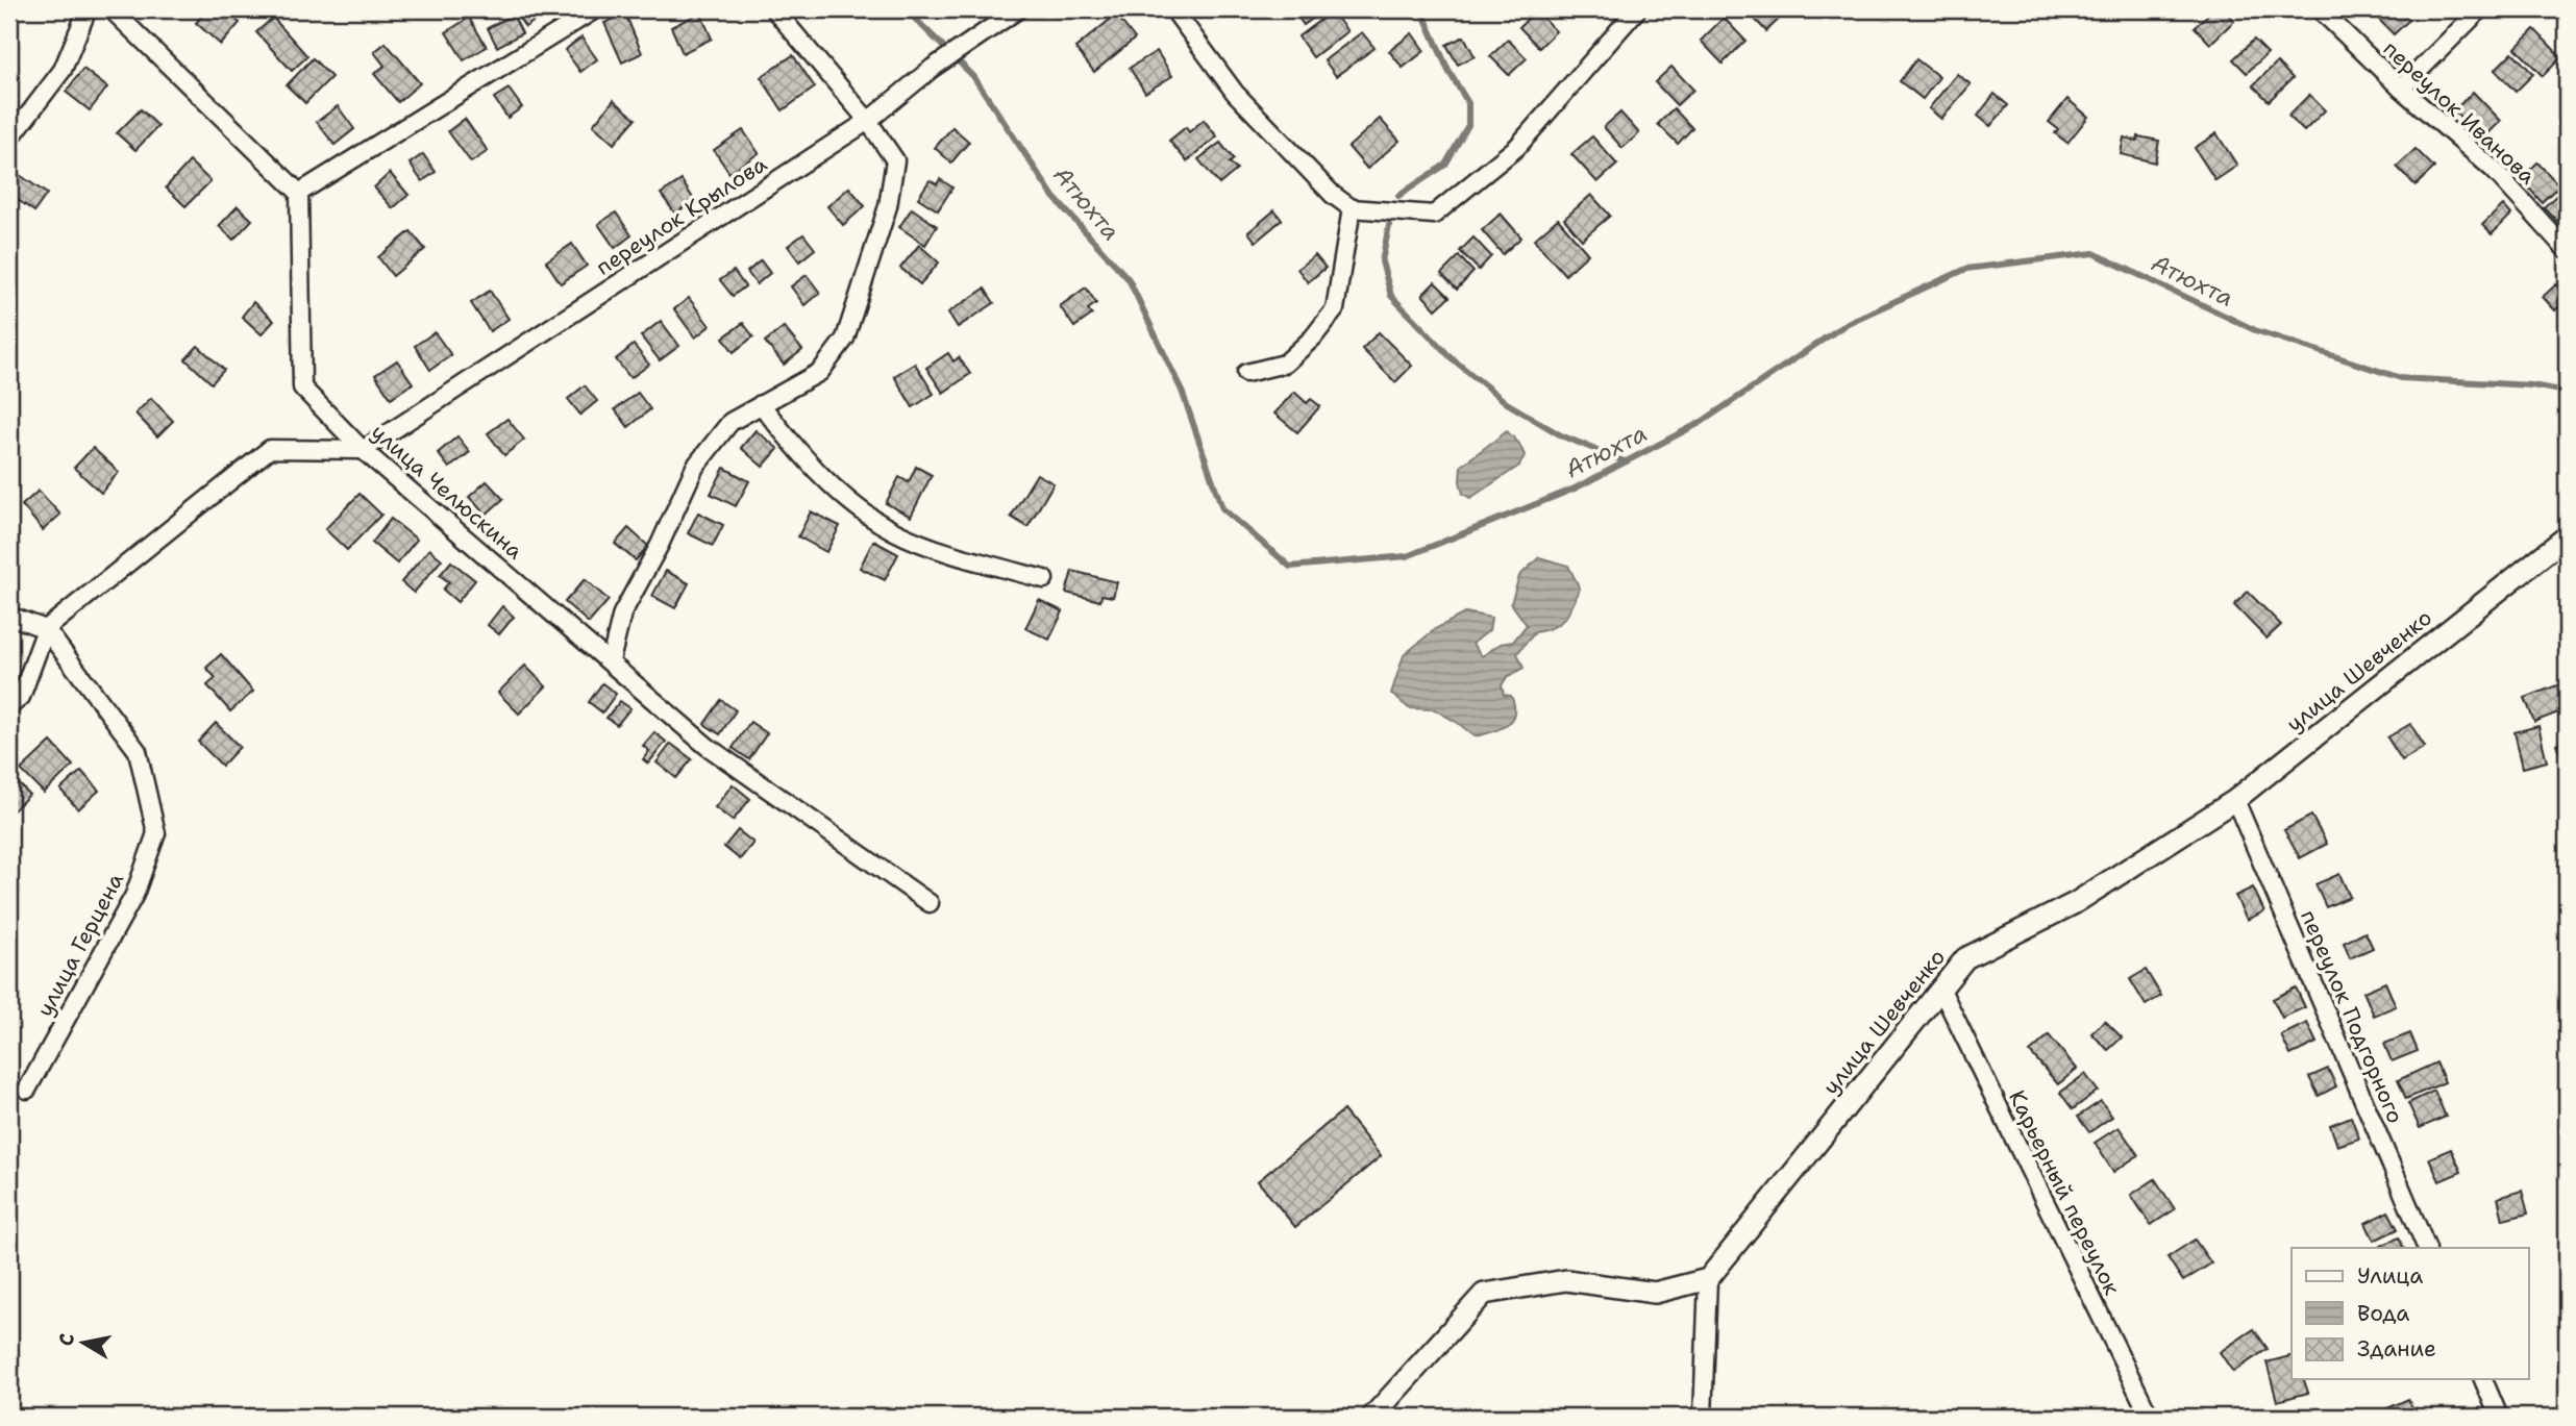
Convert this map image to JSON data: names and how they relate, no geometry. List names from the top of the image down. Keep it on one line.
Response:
{"streets":{"street":["переулок Иванова","переулок Крылова","улица Челюскина","улица Шевченко","улица Герцена","переулок Подгорного","Карьерный переулок"]},"crossings":[["переулок Крылова","улица Челюскина"],["улица Шевченко","переулок Подгорного"],["улица Шевченко","Карьерный переулок"]],"water":["Атюхта"],"legend":["Улица","Вода","Здание"],"north":"left"}
